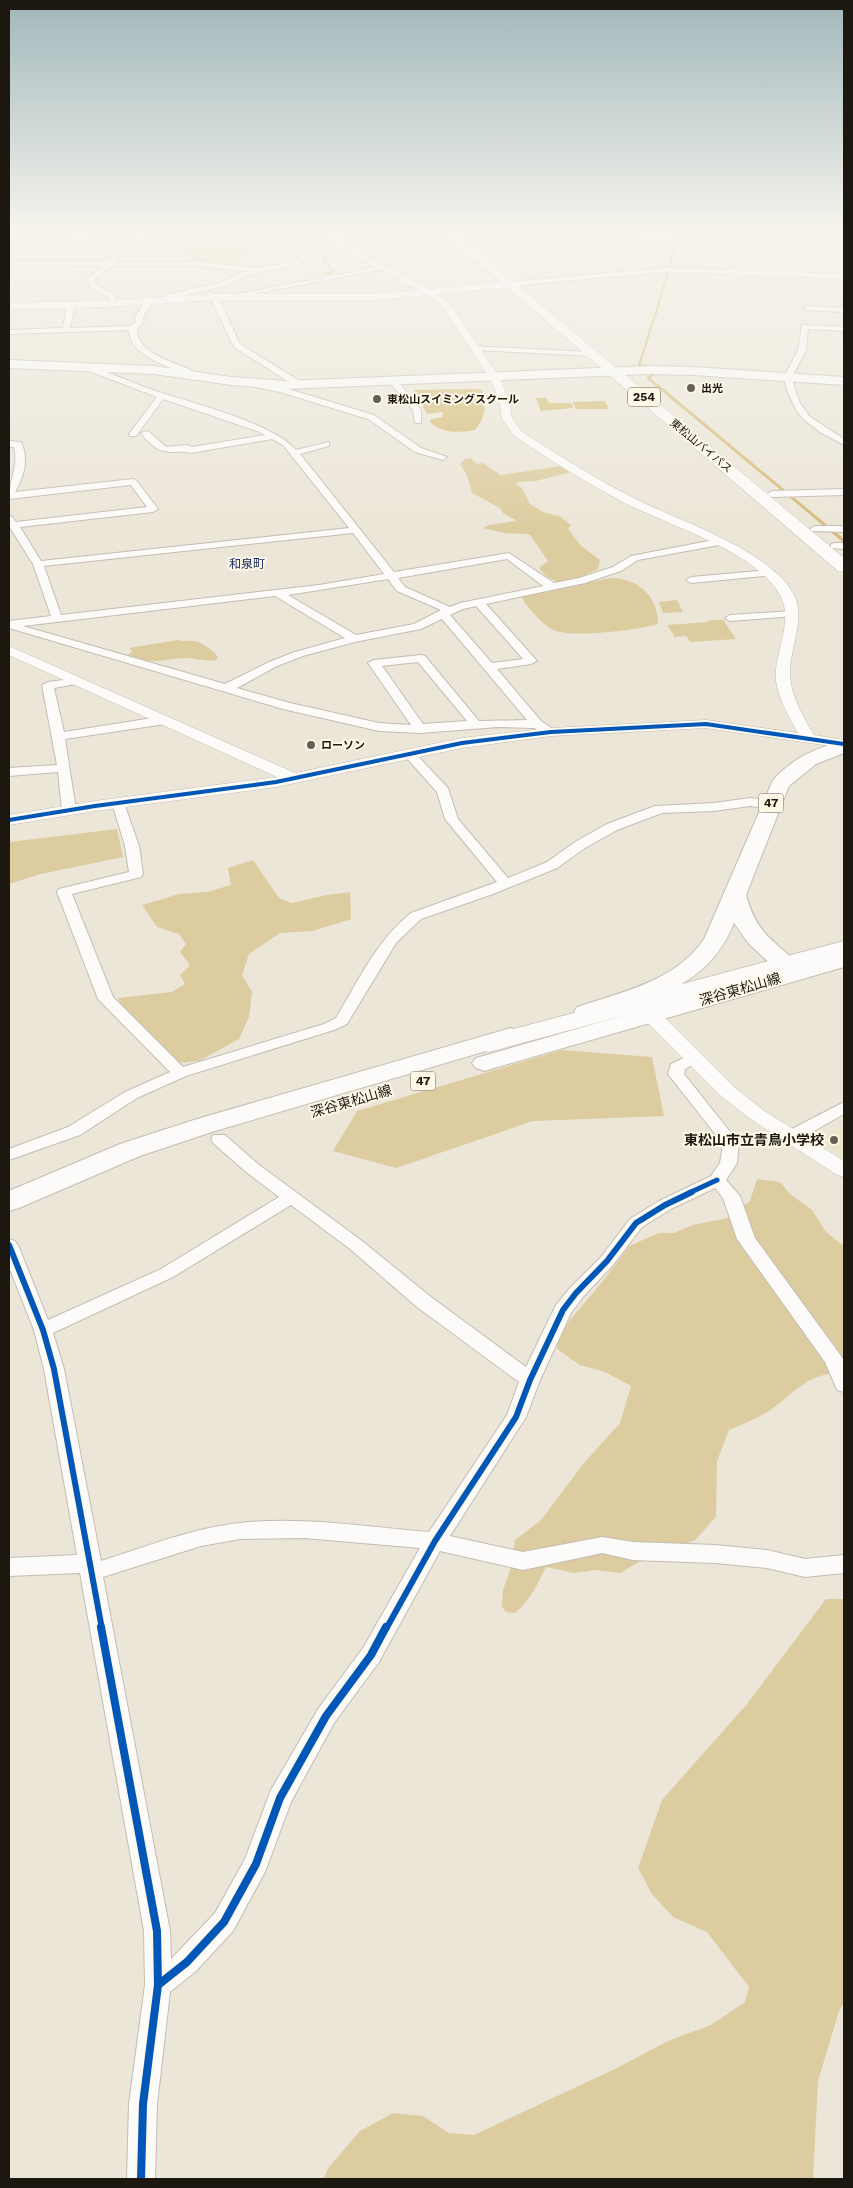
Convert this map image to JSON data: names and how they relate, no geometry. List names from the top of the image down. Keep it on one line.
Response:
{"streets":{"highway":["254","東松山バイパス"],"main road":["47","深谷東松山線"]},"districts":["和泉町"],"places":["出光","東松山スイミングスクール","ローソン","東松山市立青鳥小学校"]}
